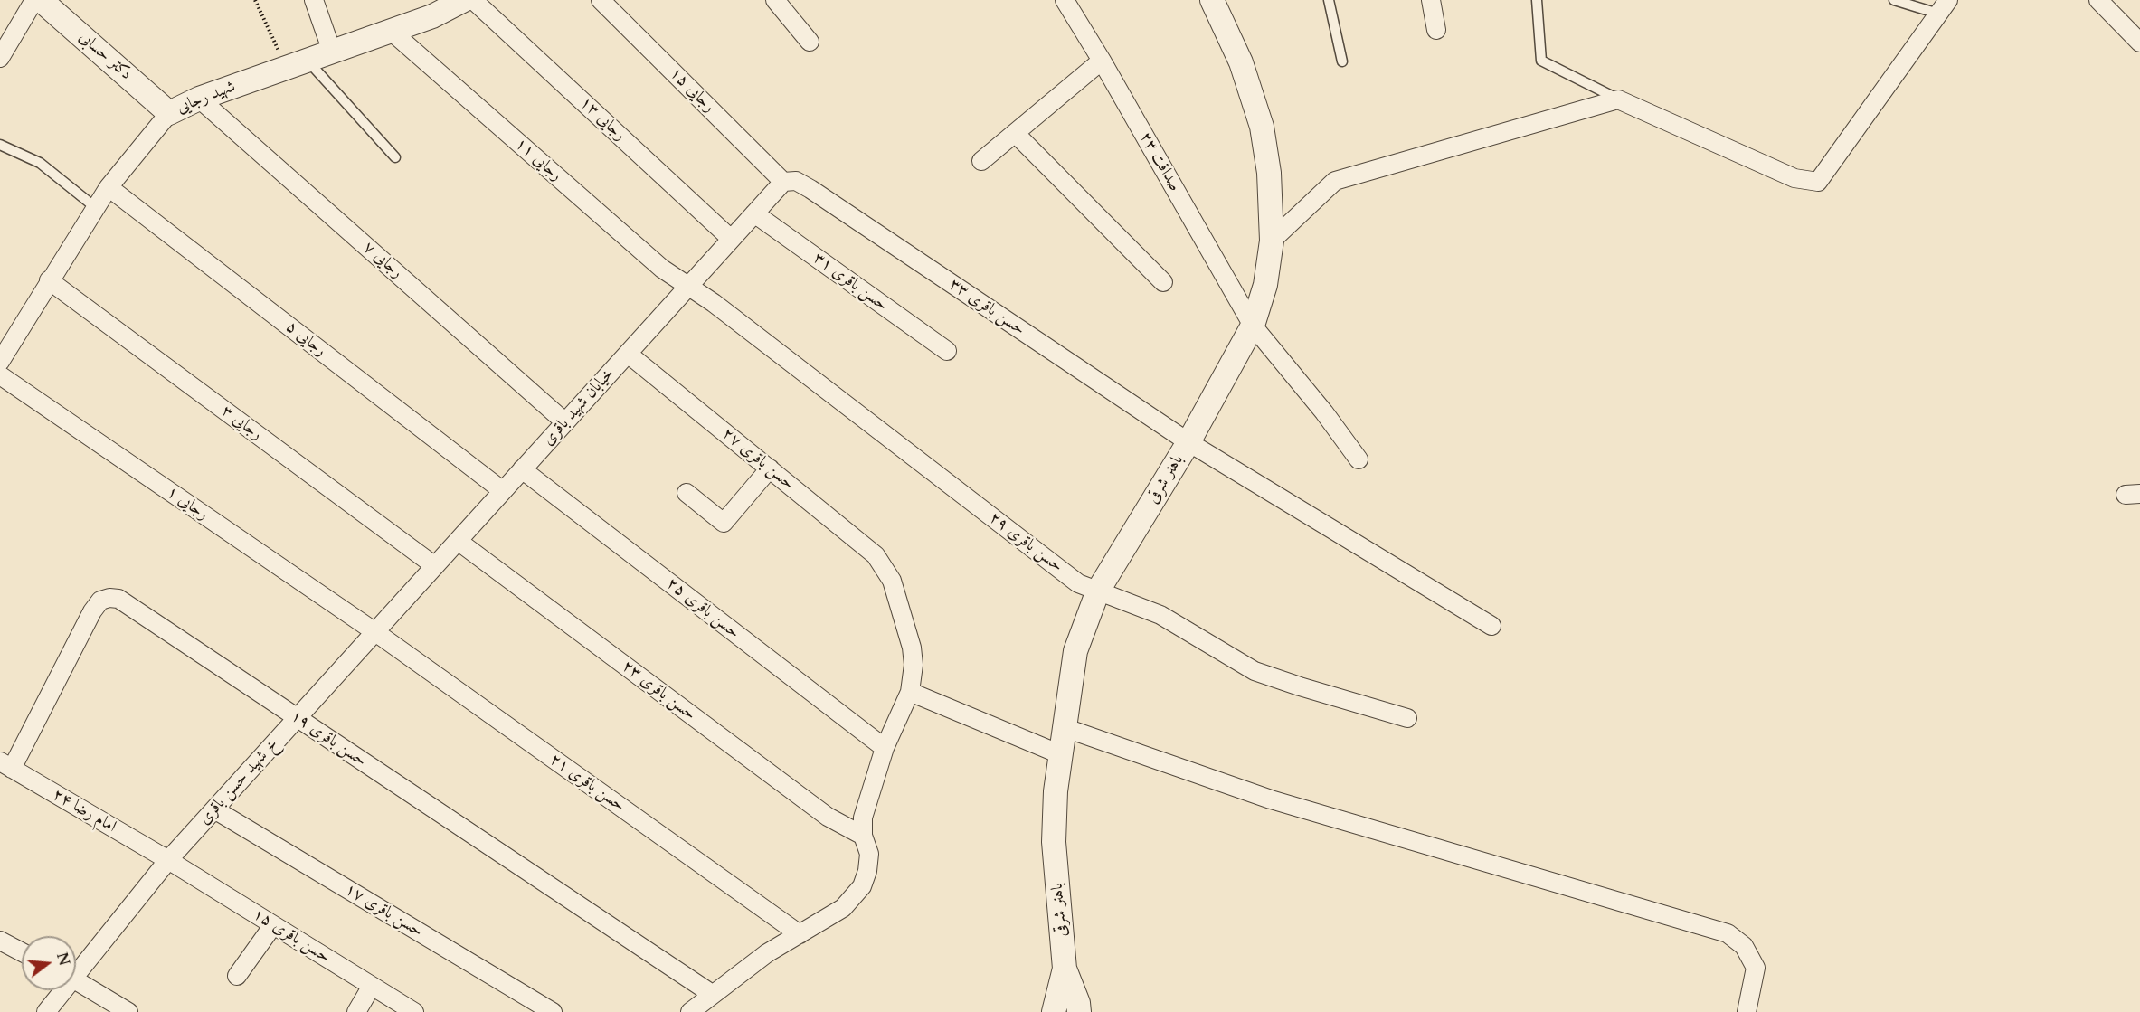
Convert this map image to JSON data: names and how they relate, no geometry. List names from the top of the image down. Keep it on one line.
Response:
{"streets":{"street":["دکتر حسابی","رجایی ۱۵","شهید رجایی","رجایی ۱۳","رجایی ۱۱","صداقت ۲۳","رجایی ۷","حسن باقری ۳۱","حسن باقری ۳۳","رجایی ۵","خیابان شهید باقری","رجایی ۳","حسن باقری ۲۷","باهنر شرقی","رجایی ۱","حسن باقری ۲۹","حسن باقری ۲۵","حسن باقری ۲۳","حسن باقری ۱۹","خ شهید حسن باقری","حسن باقری ۲۱","امام رضا ۲۴","حسن باقری ۱۷","حسن باقری ۱۵"]},"crossings":[["دکتر حسابی","شهید رجایی"],["رجایی ۱۵","حسن باقری ۳۳"],["رجایی ۱۵","خیابان شهید باقری"],["شهید رجایی","رجایی ۱۱"],["شهید رجایی","رجایی ۷"],["شهید رجایی","رجایی ۵"],["شهید رجایی","رجایی ۳"],["رجایی ۱۳","خیابان شهید باقری"],["رجایی ۱۱","خیابان شهید باقری"],["رجایی ۱۱","حسن باقری ۲۹"],["صداقت ۲۳","باهنر شرقی"],["رجایی ۷","خیابان شهید باقری"],["حسن باقری ۳۱","خیابان شهید باقری"],["حسن باقری ۳۳","خیابان شهید باقری"],["حسن باقری ۳۳","باهنر شرقی"],["رجایی ۵","خیابان شهید باقری"],["خیابان شهید باقری","رجایی ۳"],["خیابان شهید باقری","حسن باقری ۲۷"],["خیابان شهید باقری","رجایی ۱"],["خیابان شهید باقری","حسن باقری ۲۹"],["خیابان شهید باقری","حسن باقری ۲۵"],["خیابان شهید باقری","حسن باقری ۲۳"],["خیابان شهید باقری","خ شهید حسن باقری"],["خیابان شهید باقری","حسن باقری ۲۱"],["باهنر شرقی","حسن باقری ۲۹"],["رجایی ۱","خ شهید حسن باقری"],["رجایی ۱","حسن باقری ۲۱"],["حسن باقری ۱۹","خ شهید حسن باقری"],["حسن باقری ۱۹","امام رضا ۲۴"],["خ شهید حسن باقری","حسن باقری ۲۱"],["خ شهید حسن باقری","امام رضا ۲۴"],["خ شهید حسن باقری","حسن باقری ۱۷"],["خ شهید حسن باقری","حسن باقری ۱۵"],["امام رضا ۲۴","حسن باقری ۱۵"]],"north":"right"}
